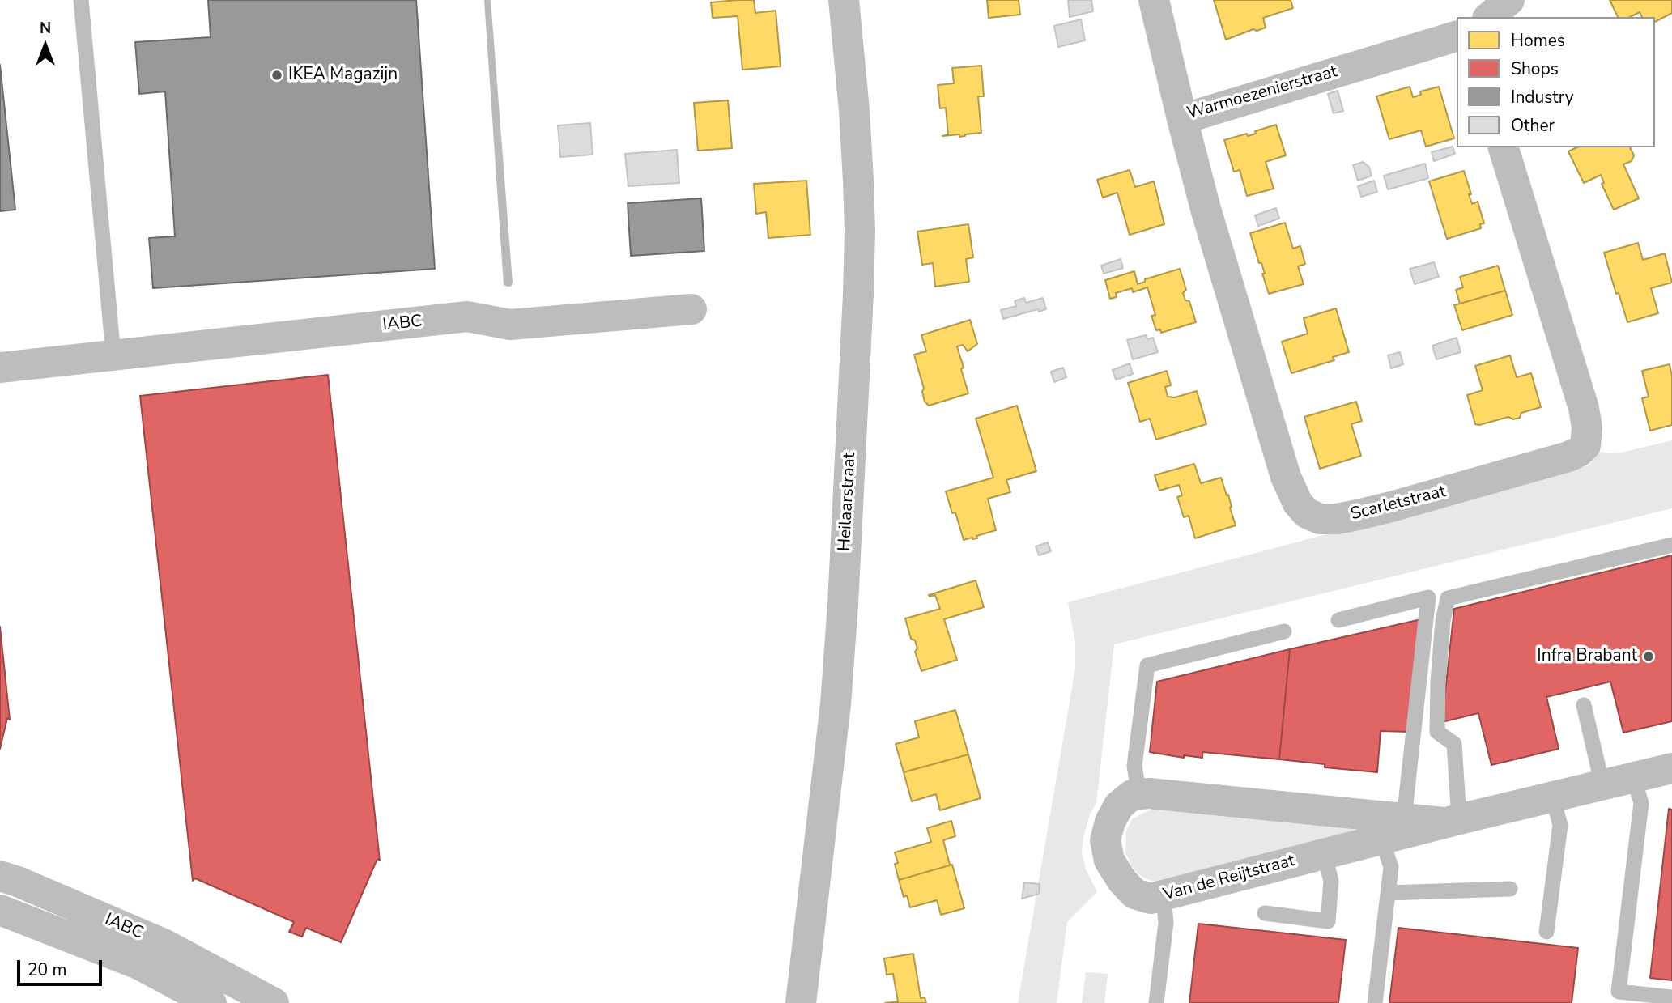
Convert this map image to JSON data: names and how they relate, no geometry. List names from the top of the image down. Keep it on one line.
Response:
{"streets":{"street":["Warmoezenierstraat","IABC","Heilaarstraat","Scarletstraat","Van de Reijtstraat"]},"crossings":[["Warmoezenierstraat","Scarletstraat"]],"places":["IKEA Magazijn","Infra Brabant"],"legend":["Homes","Shops","Industry","Other"],"scale_bar":"20 m","north":"top"}
